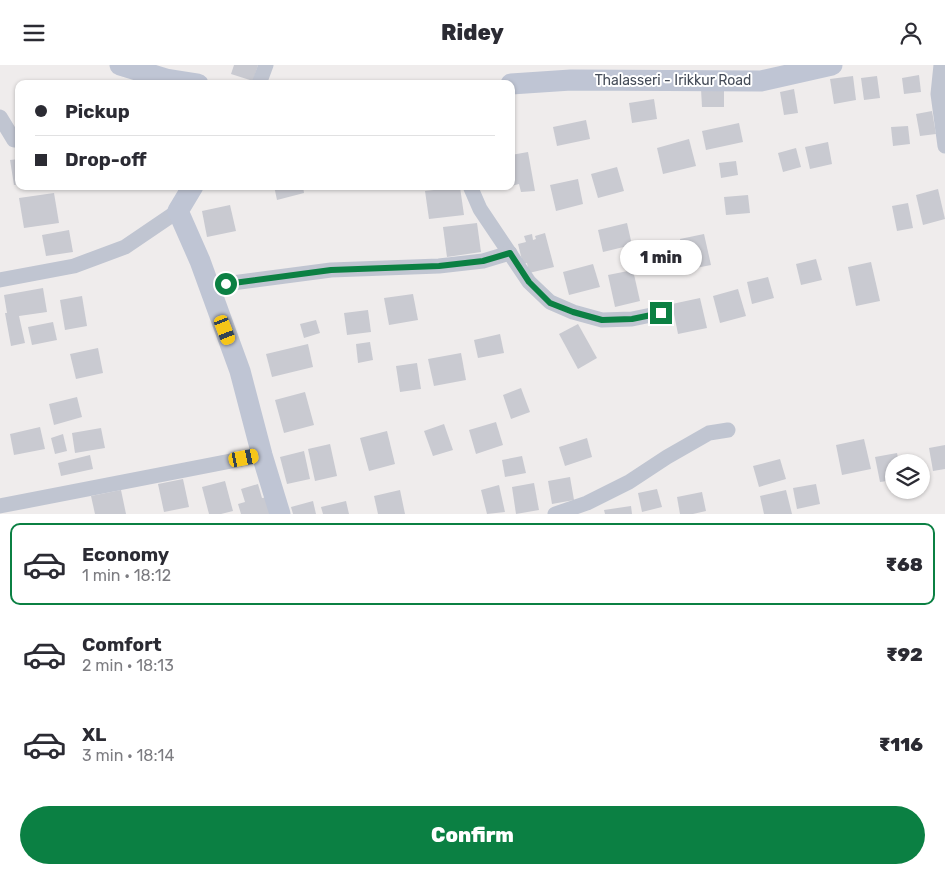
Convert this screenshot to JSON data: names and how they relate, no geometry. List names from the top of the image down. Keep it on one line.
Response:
{"streets":{"main road":["Thalasseri - Irikkur Road"]},"page":{"header":"Ridey","banner":["Pickup","Drop-off"],"bubble":"1 min","list":[{"name":"Economy","note":"1 min · 18:12","value":"₹68"},{"name":"Comfort","note":"2 min · 18:13","value":"₹92"},{"name":"XL","note":"3 min · 18:14","value":"₹116"}],"buttons":"Confirm"}}
